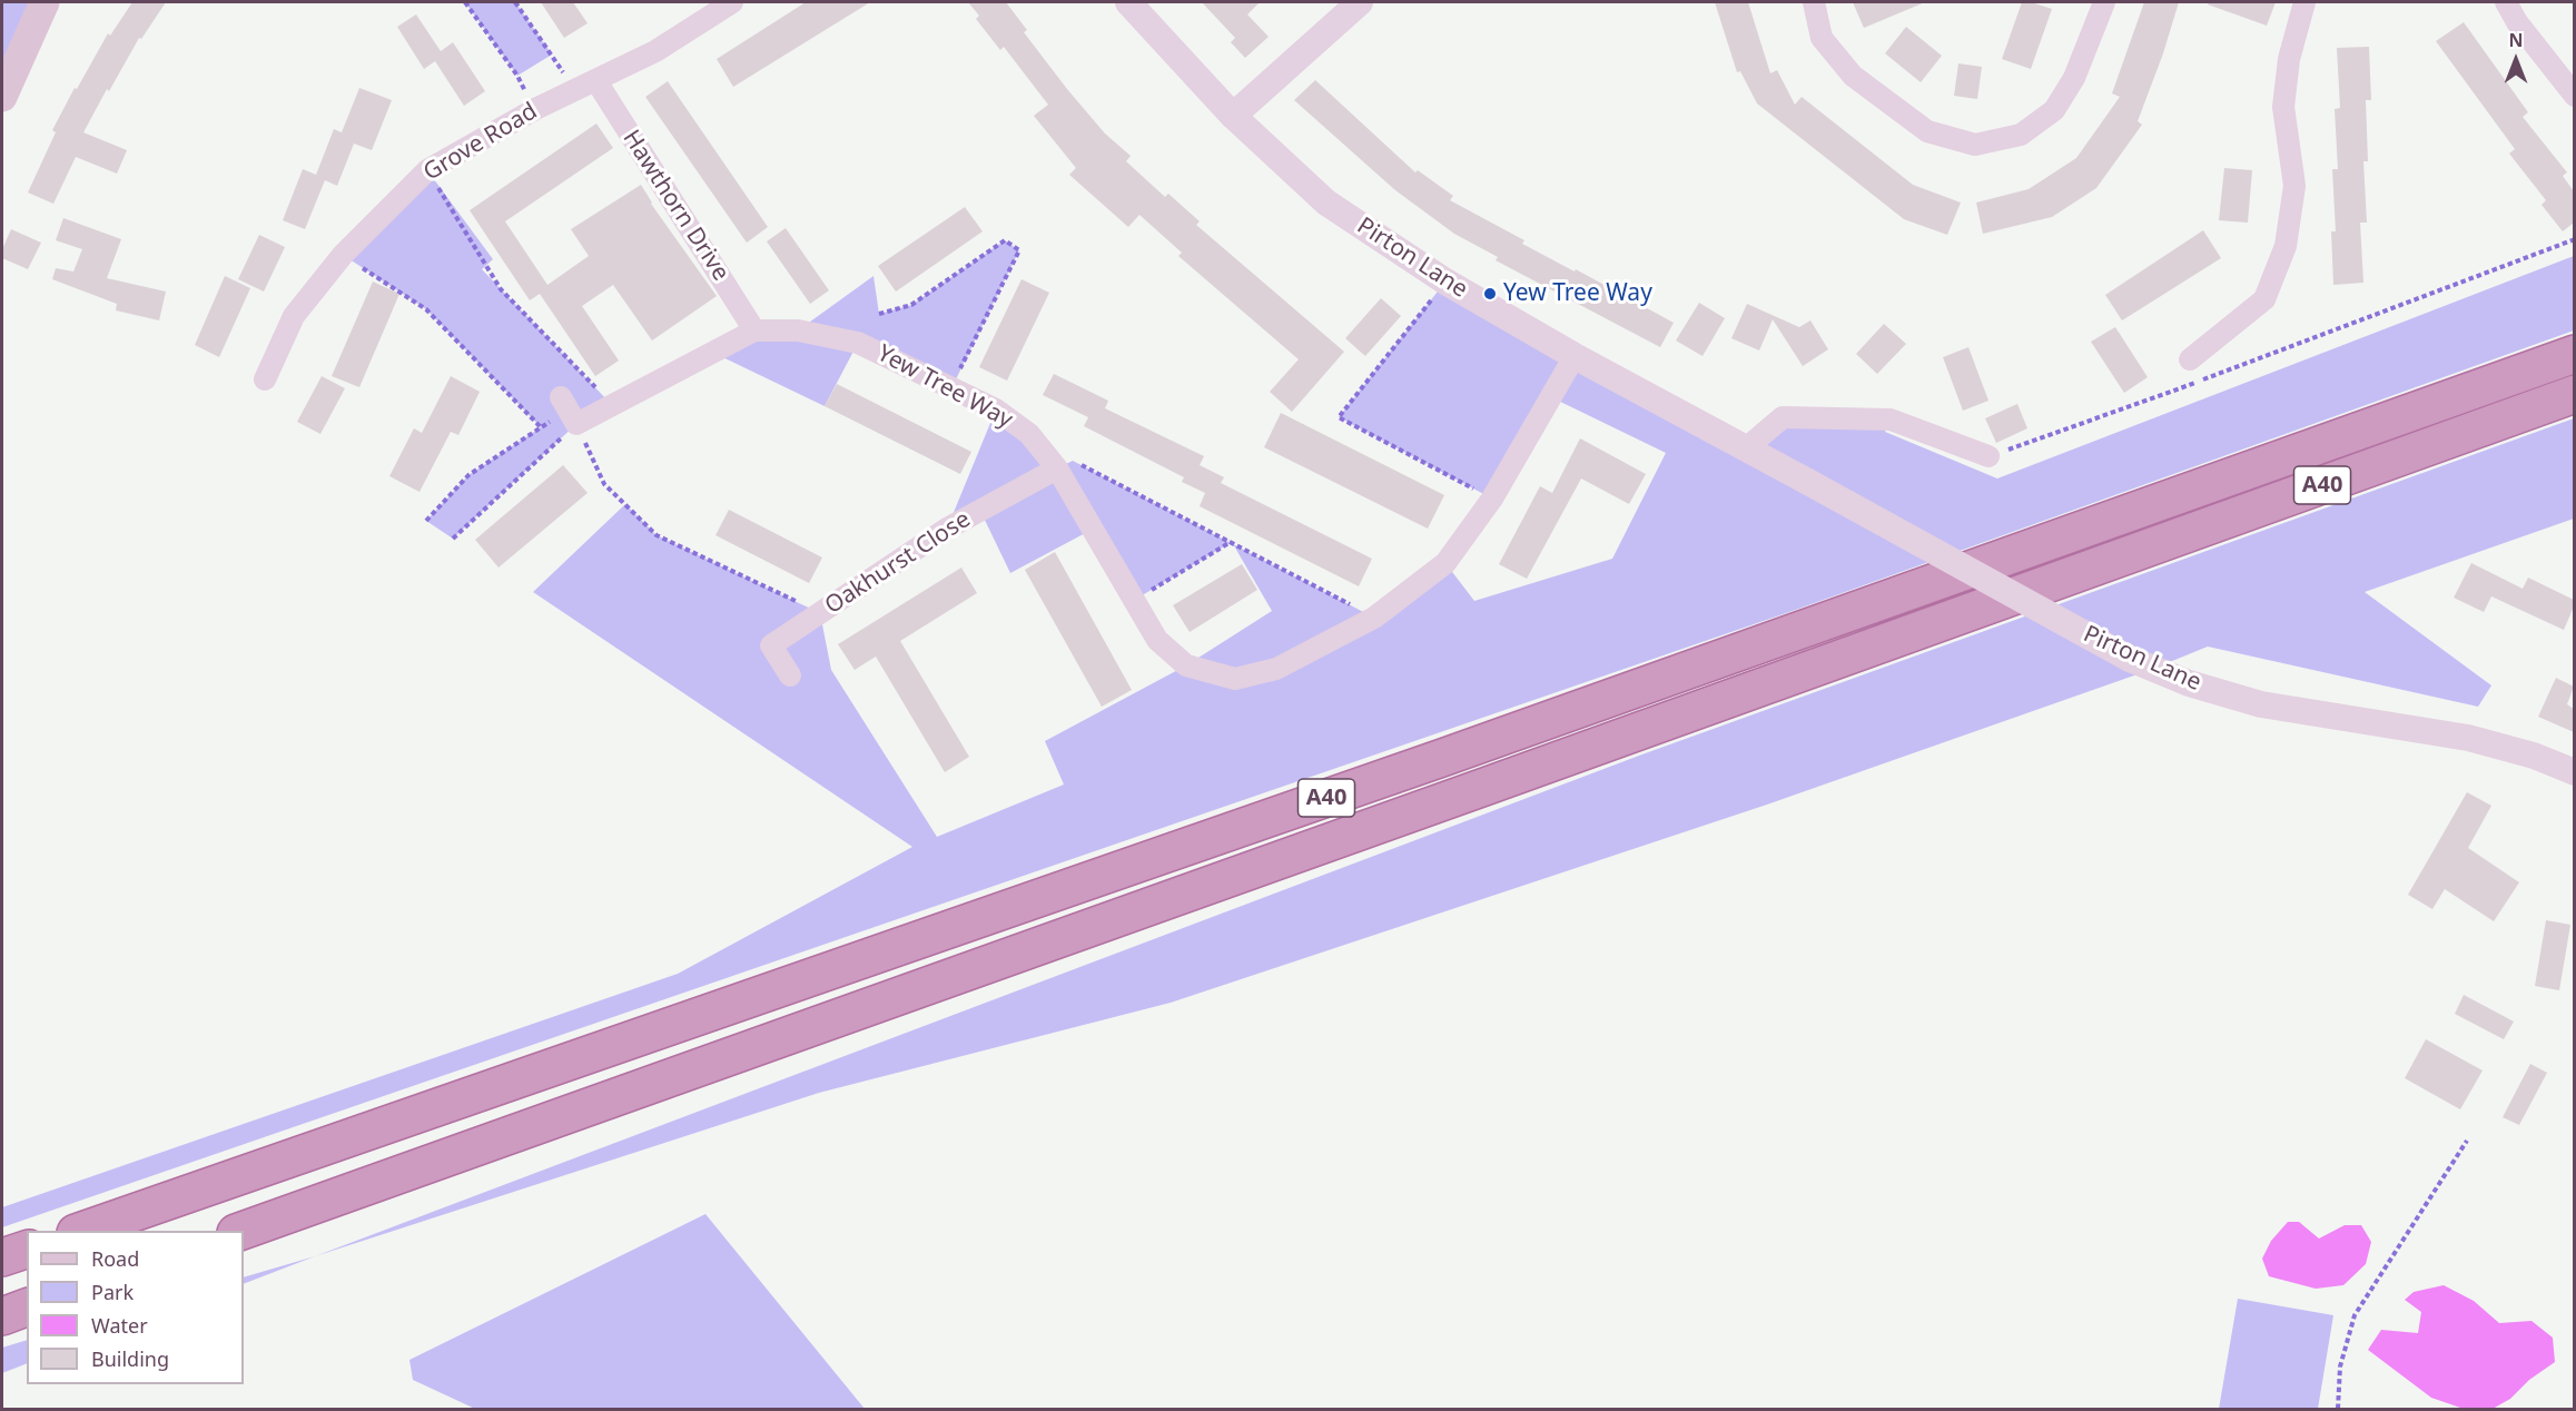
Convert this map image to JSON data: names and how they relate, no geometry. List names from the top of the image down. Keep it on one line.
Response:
{"streets":{"highway":["A40"],"street":["Grove Road","Hawthorn Drive","Pirton Lane","Yew Tree Way","Oakhurst Close"]},"crossings":[["Grove Road","Hawthorn Drive"],["Hawthorn Drive","Yew Tree Way"],["Pirton Lane","Yew Tree Way"],["Yew Tree Way","Oakhurst Close"]],"places":["Yew Tree Way"],"legend":["Road","Park","Water","Building"],"north":"top"}
